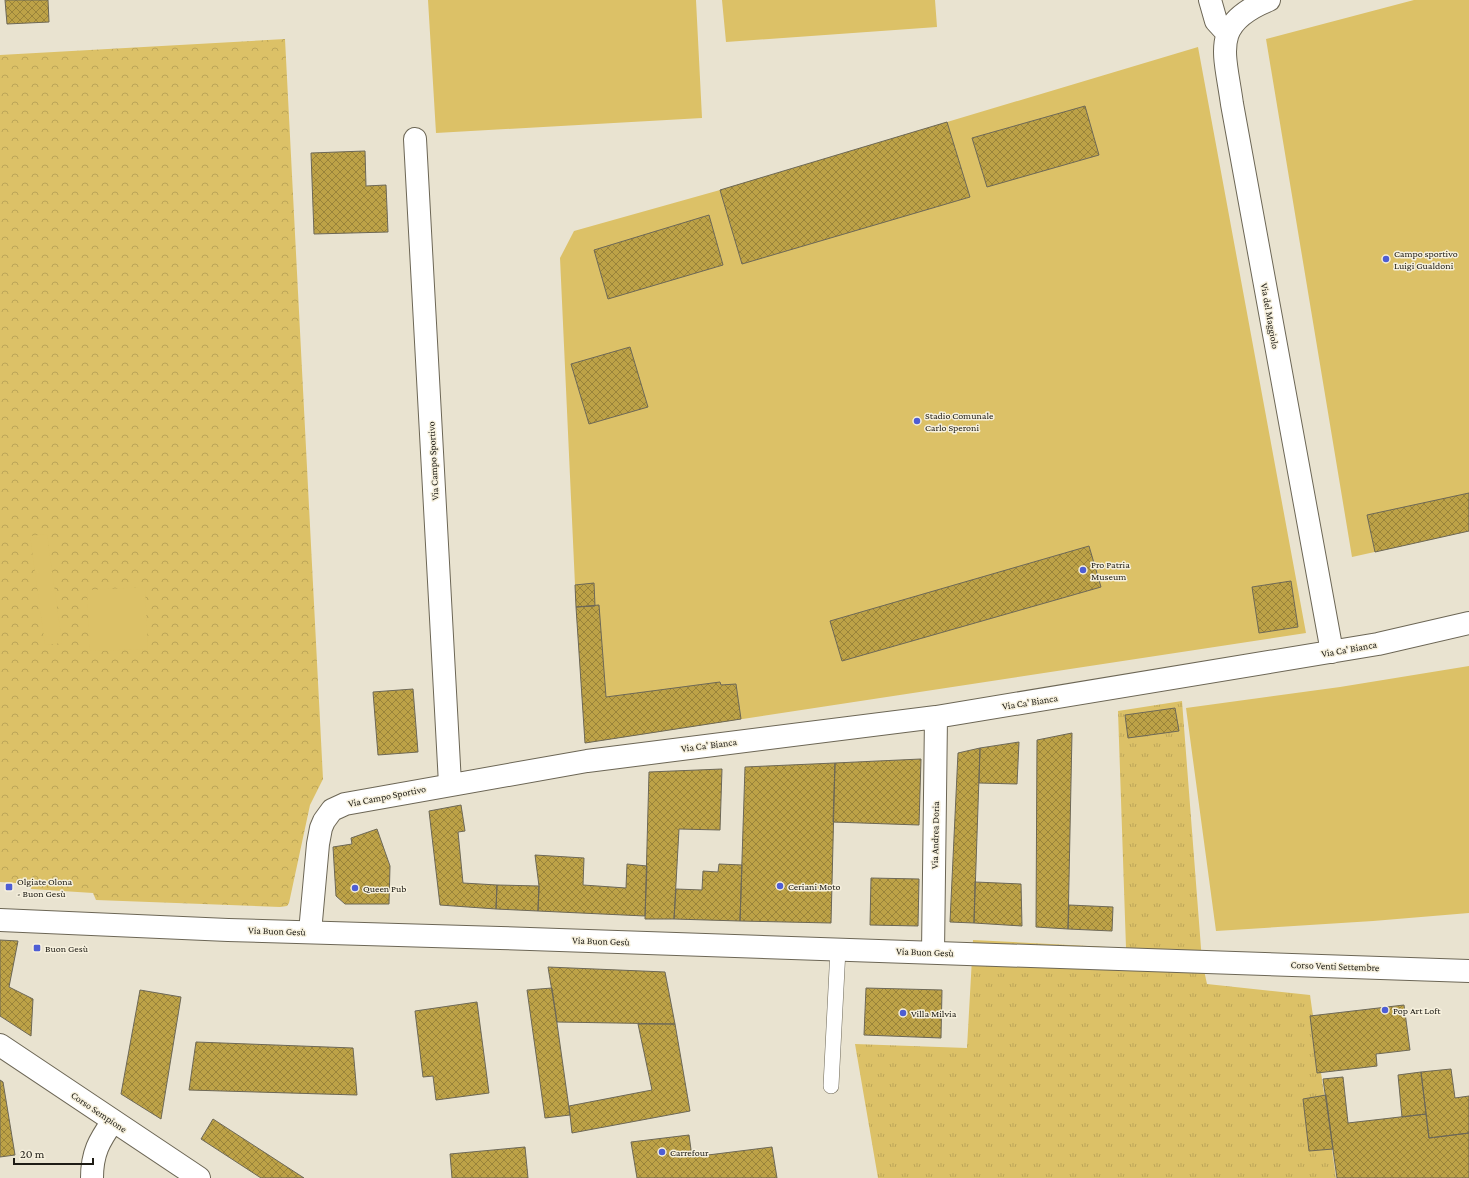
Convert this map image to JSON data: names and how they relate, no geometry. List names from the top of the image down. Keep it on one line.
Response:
{"streets":{"street":["Via del Maggiolo","Via Campo Sportivo","Via Ca' Bianca","Via Andrea Doria","Via Buon Gesù","Corso Venti Settembre","Corso Sempione"]},"crossings":[["Via del Maggiolo","Via Ca' Bianca"],["Via Campo Sportivo","Via Ca' Bianca"],["Via Campo Sportivo","Via Buon Gesù"],["Via Ca' Bianca","Via Andrea Doria"],["Via Andrea Doria","Via Buon Gesù"],["Via Buon Gesù","Corso Venti Settembre"]],"places":{"other":["Campo sportivo Luigi Gualdoni","Stadio Comunale Carlo Speroni","Pro Patria Museum","Ceriani Moto","Queen Pub","Pop Art Loft","Villa Milvia","Carrefour"],"transit":["Olgiate Olona - Buon Gesù","Buon Gesù"]},"scale_bar":"20 m"}
